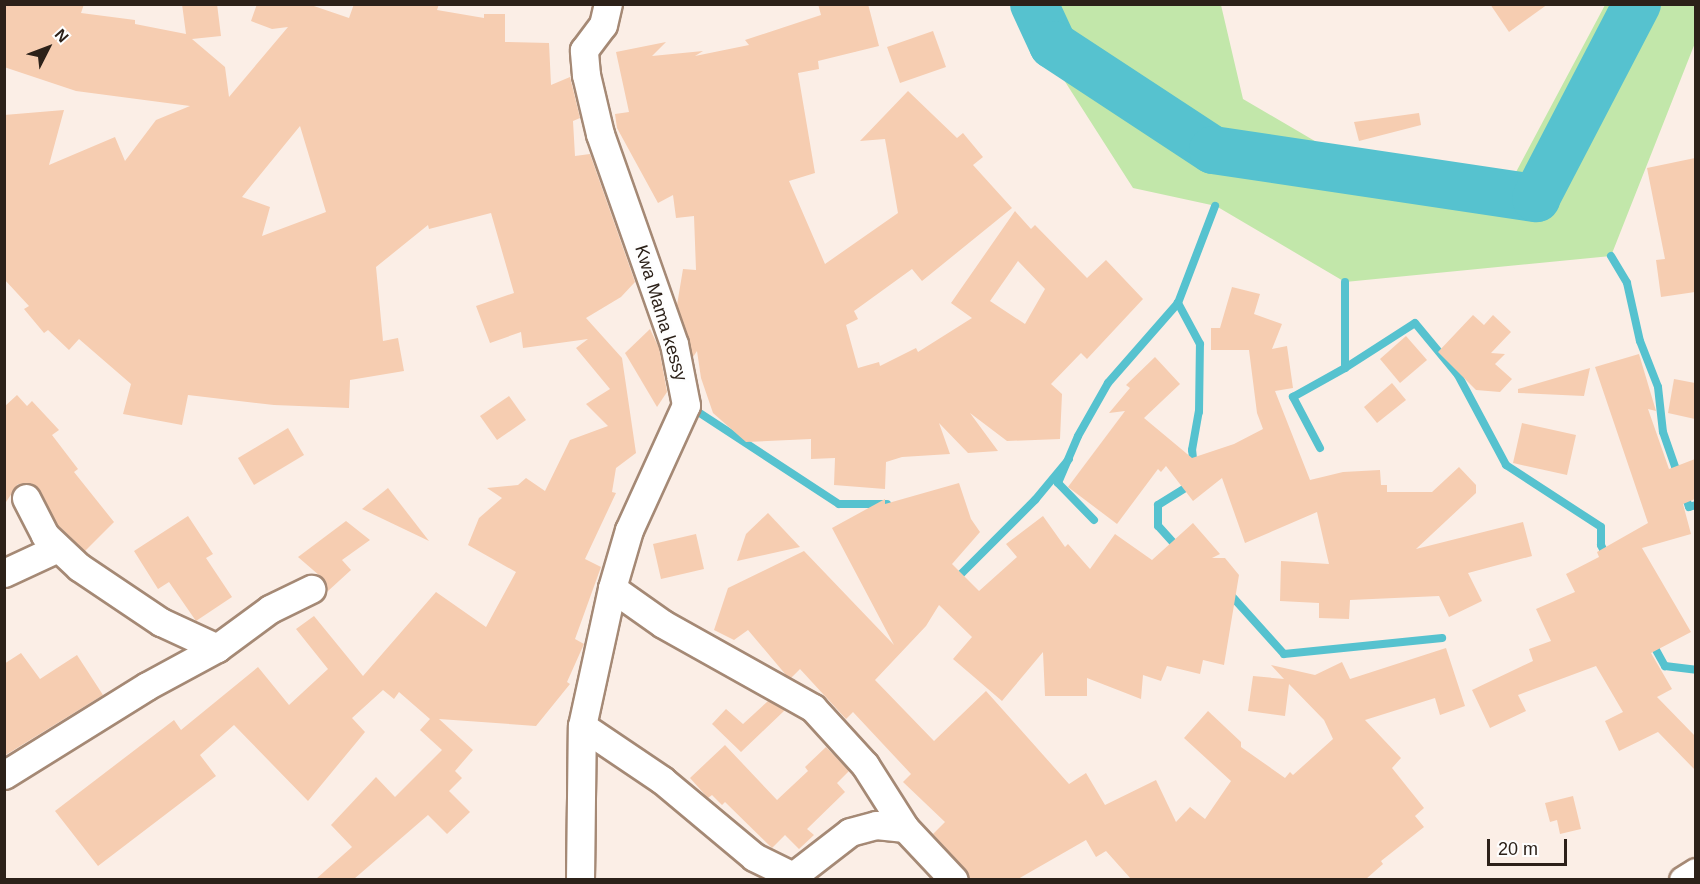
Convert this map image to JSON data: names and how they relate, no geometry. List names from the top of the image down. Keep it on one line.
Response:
{"streets":{"street":["Kwa Mama kessy"]},"scale_bar":"20 m","north":"top right"}
